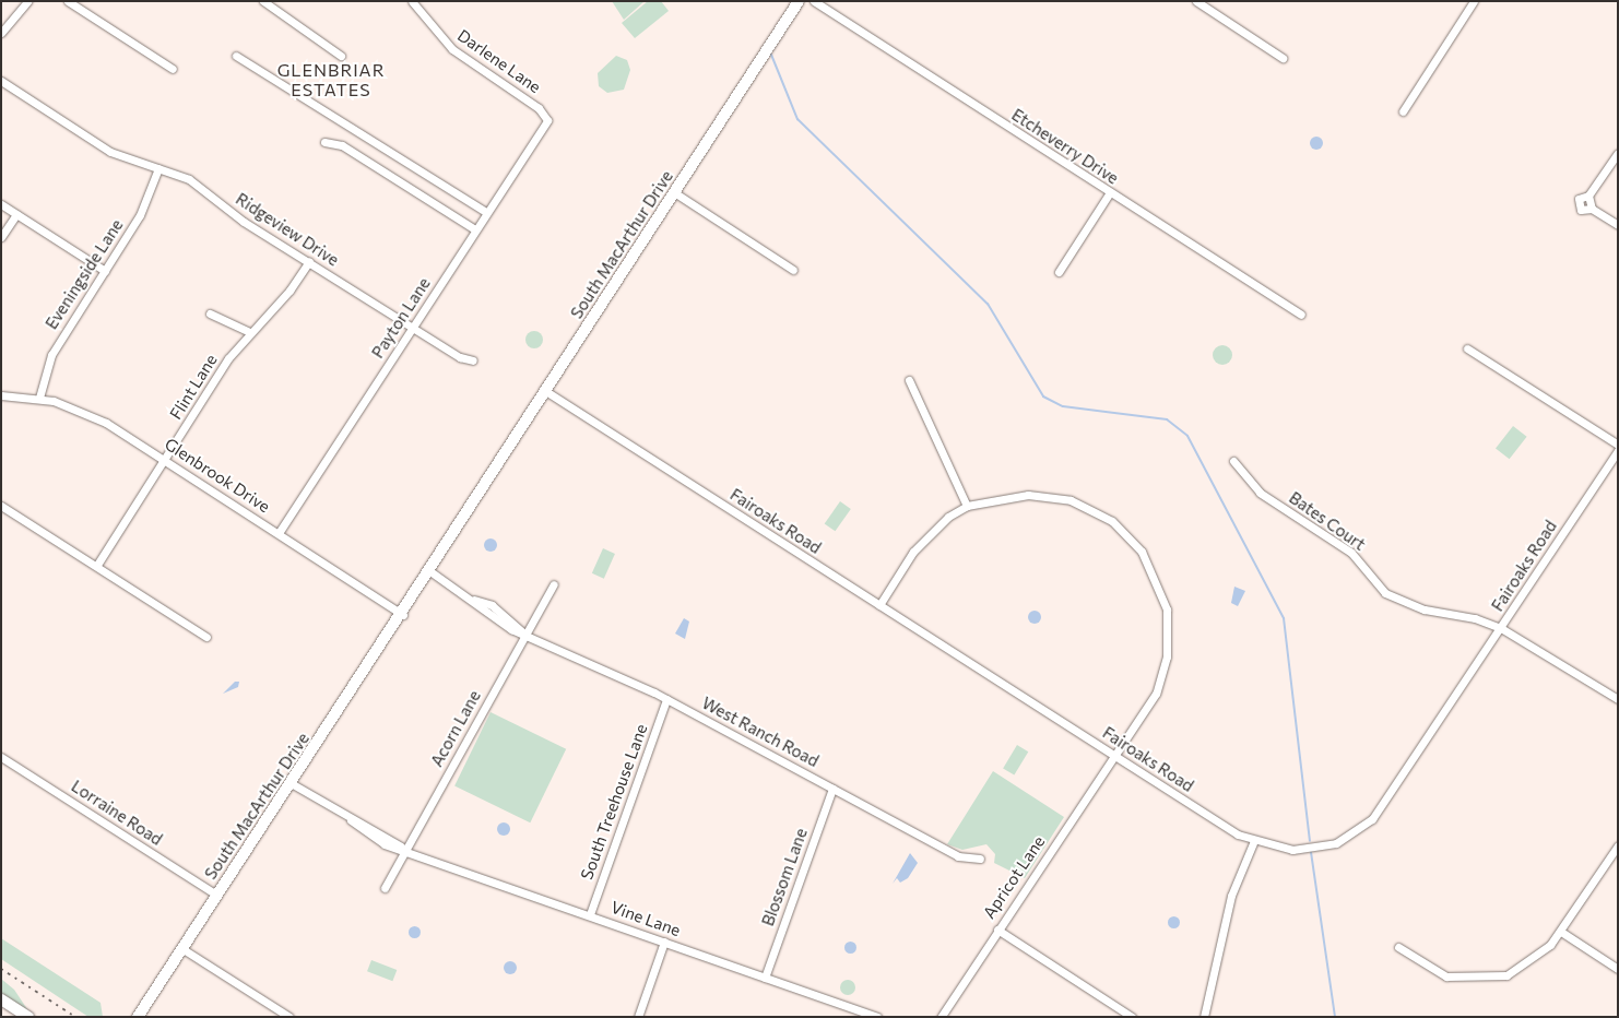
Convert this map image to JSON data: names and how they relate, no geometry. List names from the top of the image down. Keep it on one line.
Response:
{"streets":{"street":["Darlene Lane","Etcheverry Drive","Ridgeview Drive","South MacArthur Drive","Eveningside Lane","Payton Lane","Flint Lane","Glenbrook Drive","Fairoaks Road","Bates Court","Acorn Lane","West Ranch Road","South Treehouse Lane","Lorraine Road","Blossom Lane","Apricot Lane","Vine Lane"]},"crossings":[["Darlene Lane","Payton Lane"],["Ridgeview Drive","Eveningside Lane"],["Ridgeview Drive","Payton Lane"],["Ridgeview Drive","Flint Lane"],["South MacArthur Drive","Glenbrook Drive"],["South MacArthur Drive","Fairoaks Road"],["South MacArthur Drive","West Ranch Road"],["South MacArthur Drive","Lorraine Road"],["South MacArthur Drive","Vine Lane"],["Eveningside Lane","Glenbrook Drive"],["Payton Lane","Glenbrook Drive"],["Flint Lane","Glenbrook Drive"],["Fairoaks Road","Bates Court"],["Fairoaks Road","Apricot Lane"],["Acorn Lane","West Ranch Road"],["Acorn Lane","Vine Lane"],["West Ranch Road","South Treehouse Lane"],["West Ranch Road","Blossom Lane"],["South Treehouse Lane","Vine Lane"],["Blossom Lane","Vine Lane"]],"districts":["GLENBRIAR ESTATES"]}
